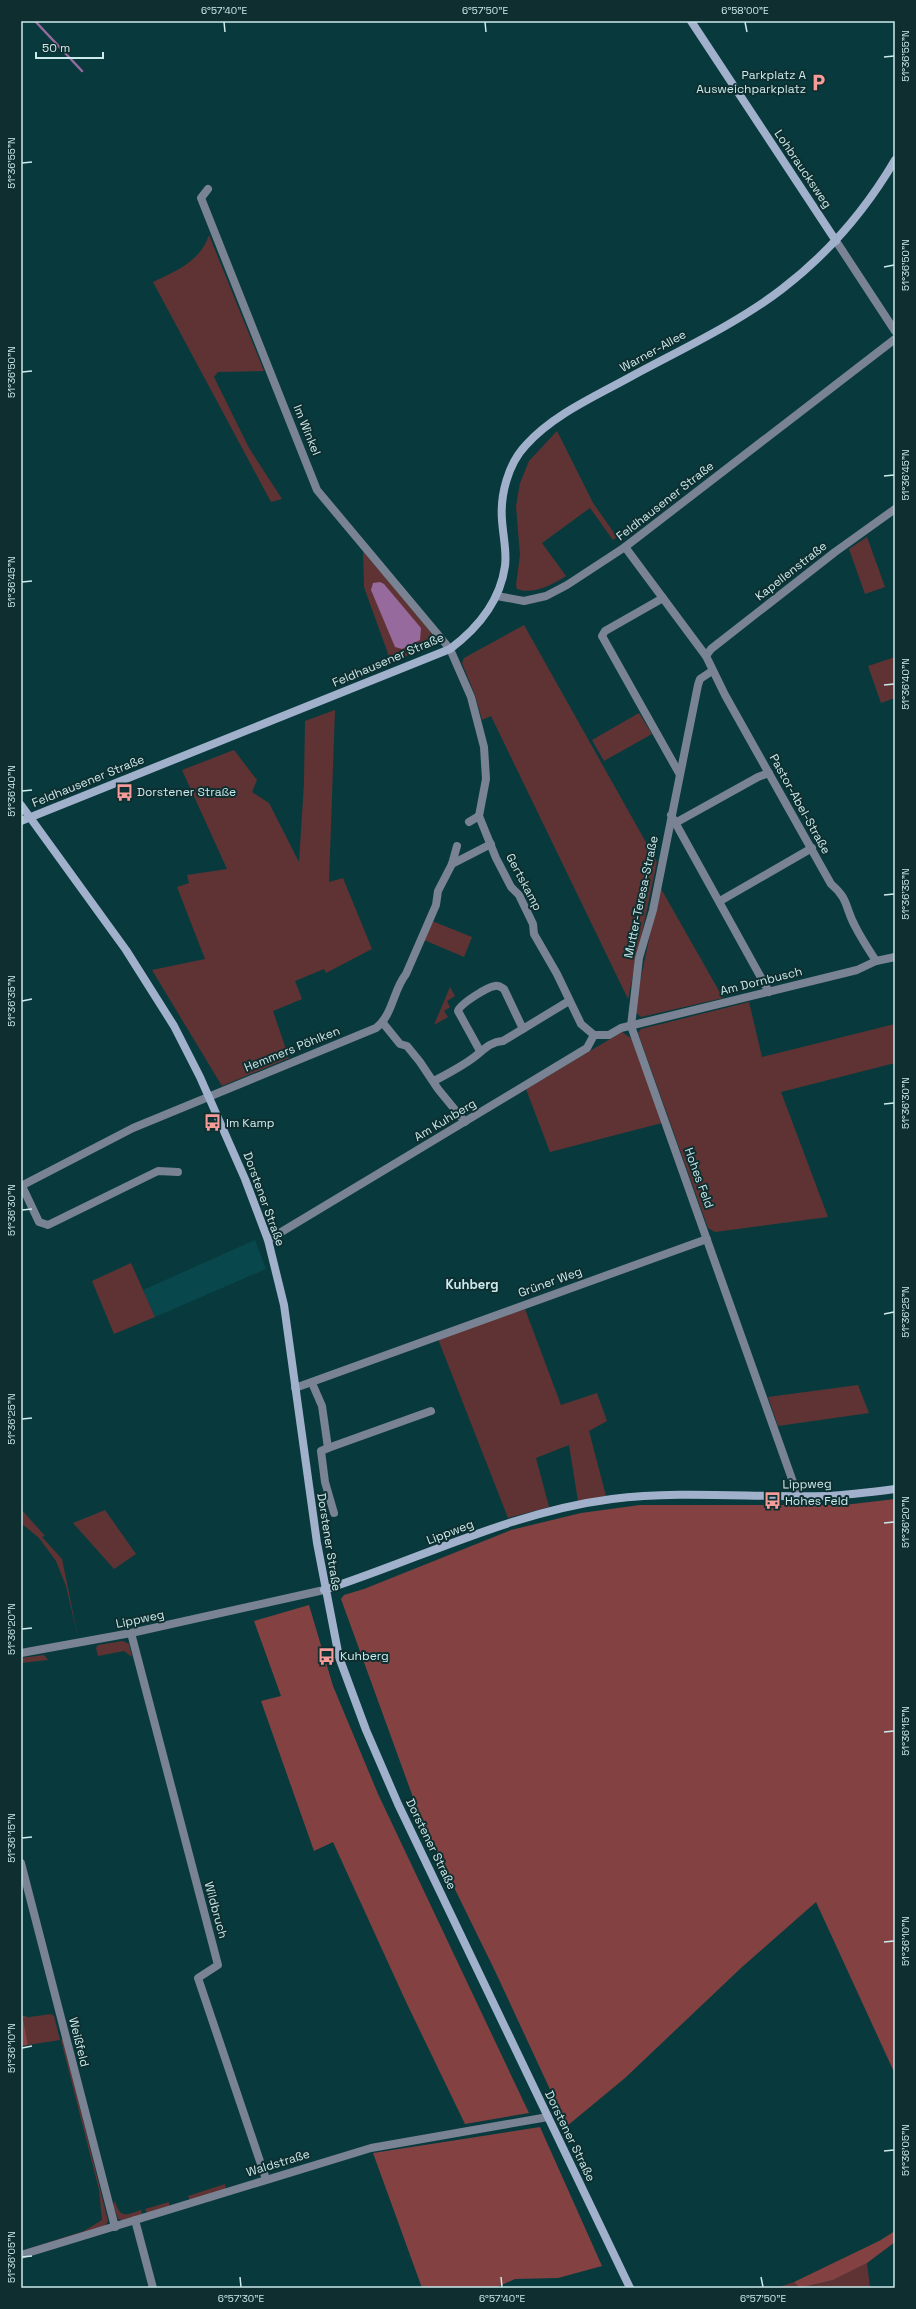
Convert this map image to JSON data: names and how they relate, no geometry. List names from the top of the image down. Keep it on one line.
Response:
{"streets":{"street":["Lohbraucksweg","Warner-Allee","Im Winkel","Feldhausener Straße","Kapellenstraße","Pastor-Abel-Straße","Gertskamp","Mutter-Teresa-Straße","Am Dornbusch","Hemmers Pöhlken","Am Kuhberg","Hohes Feld","Dorstener Straße","Grüner Weg","Lippweg","Wildbruch","Weißfeld","Waldstraße"]},"crossings":[["Lohbraucksweg","Warner-Allee"],["Warner-Allee","Feldhausener Straße"],["Im Winkel","Feldhausener Straße"],["Feldhausener Straße","Dorstener Straße"],["Kapellenstraße","Pastor-Abel-Straße"],["Pastor-Abel-Straße","Mutter-Teresa-Straße"],["Pastor-Abel-Straße","Am Dornbusch"],["Gertskamp","Am Kuhberg"],["Mutter-Teresa-Straße","Am Dornbusch"],["Mutter-Teresa-Straße","Hohes Feld"],["Am Dornbusch","Hohes Feld"],["Hemmers Pöhlken","Dorstener Straße"],["Am Kuhberg","Dorstener Straße"],["Hohes Feld","Grüner Weg"],["Hohes Feld","Lippweg"],["Dorstener Straße","Grüner Weg"],["Dorstener Straße","Lippweg"],["Dorstener Straße","Waldstraße"],["Lippweg","Wildbruch"],["Wildbruch","Waldstraße"],["Weißfeld","Waldstraße"]],"districts":["Kuhberg"],"places":{"parking":["Parkplatz A Ausweichparkplatz"],"bus stop":["Dorstener Straße","Im Kamp","Hohes Feld","Kuhberg"]},"scale_bar":"50 m","coordinates":["6°57'40\"E","6°57'50\"E","6°58'00\"E","51°36'55\"N","51°36'50\"N","51°36'45\"N","51°36'40\"N","51°36'35\"N","51°36'30\"N","51°36'25\"N","51°36'20\"N","51°36'15\"N","51°36'10\"N","51°36'05\"N","6°57'30\"E"]}
